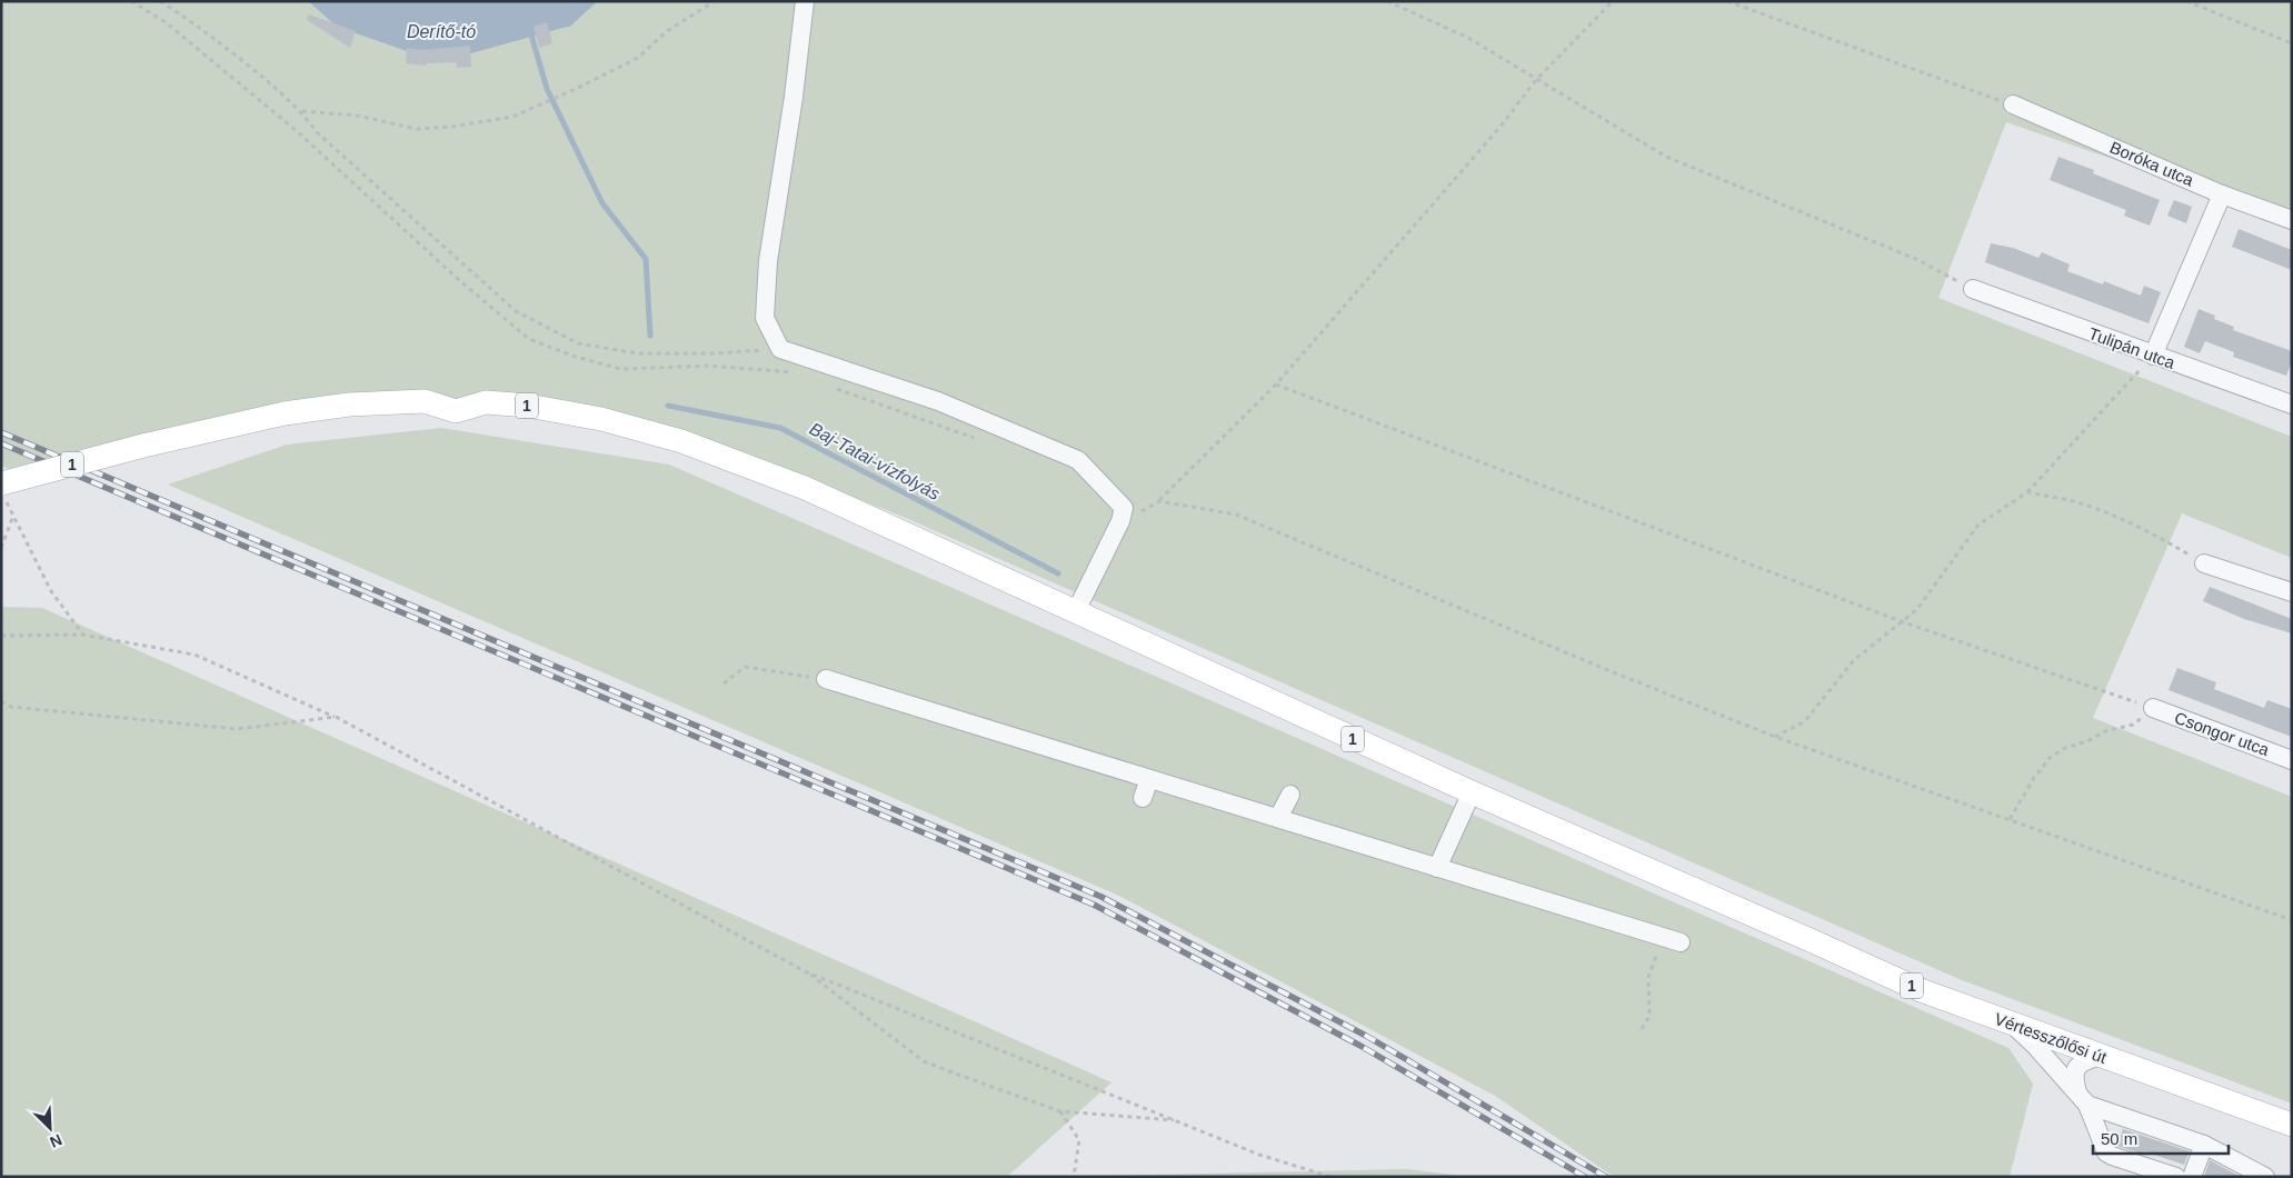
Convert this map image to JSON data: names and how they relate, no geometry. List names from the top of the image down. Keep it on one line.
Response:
{"streets":{"main road":["1","Vértesszőlősi út"],"street":["Boróka utca","Tulipán utca","Csongor utca"]},"crossings":[["1","Vértesszőlősi út"]],"water":["Derítő-tó","Baj-Tatai-vízfolyás"],"scale_bar":"50 m","north":"bottom right"}
